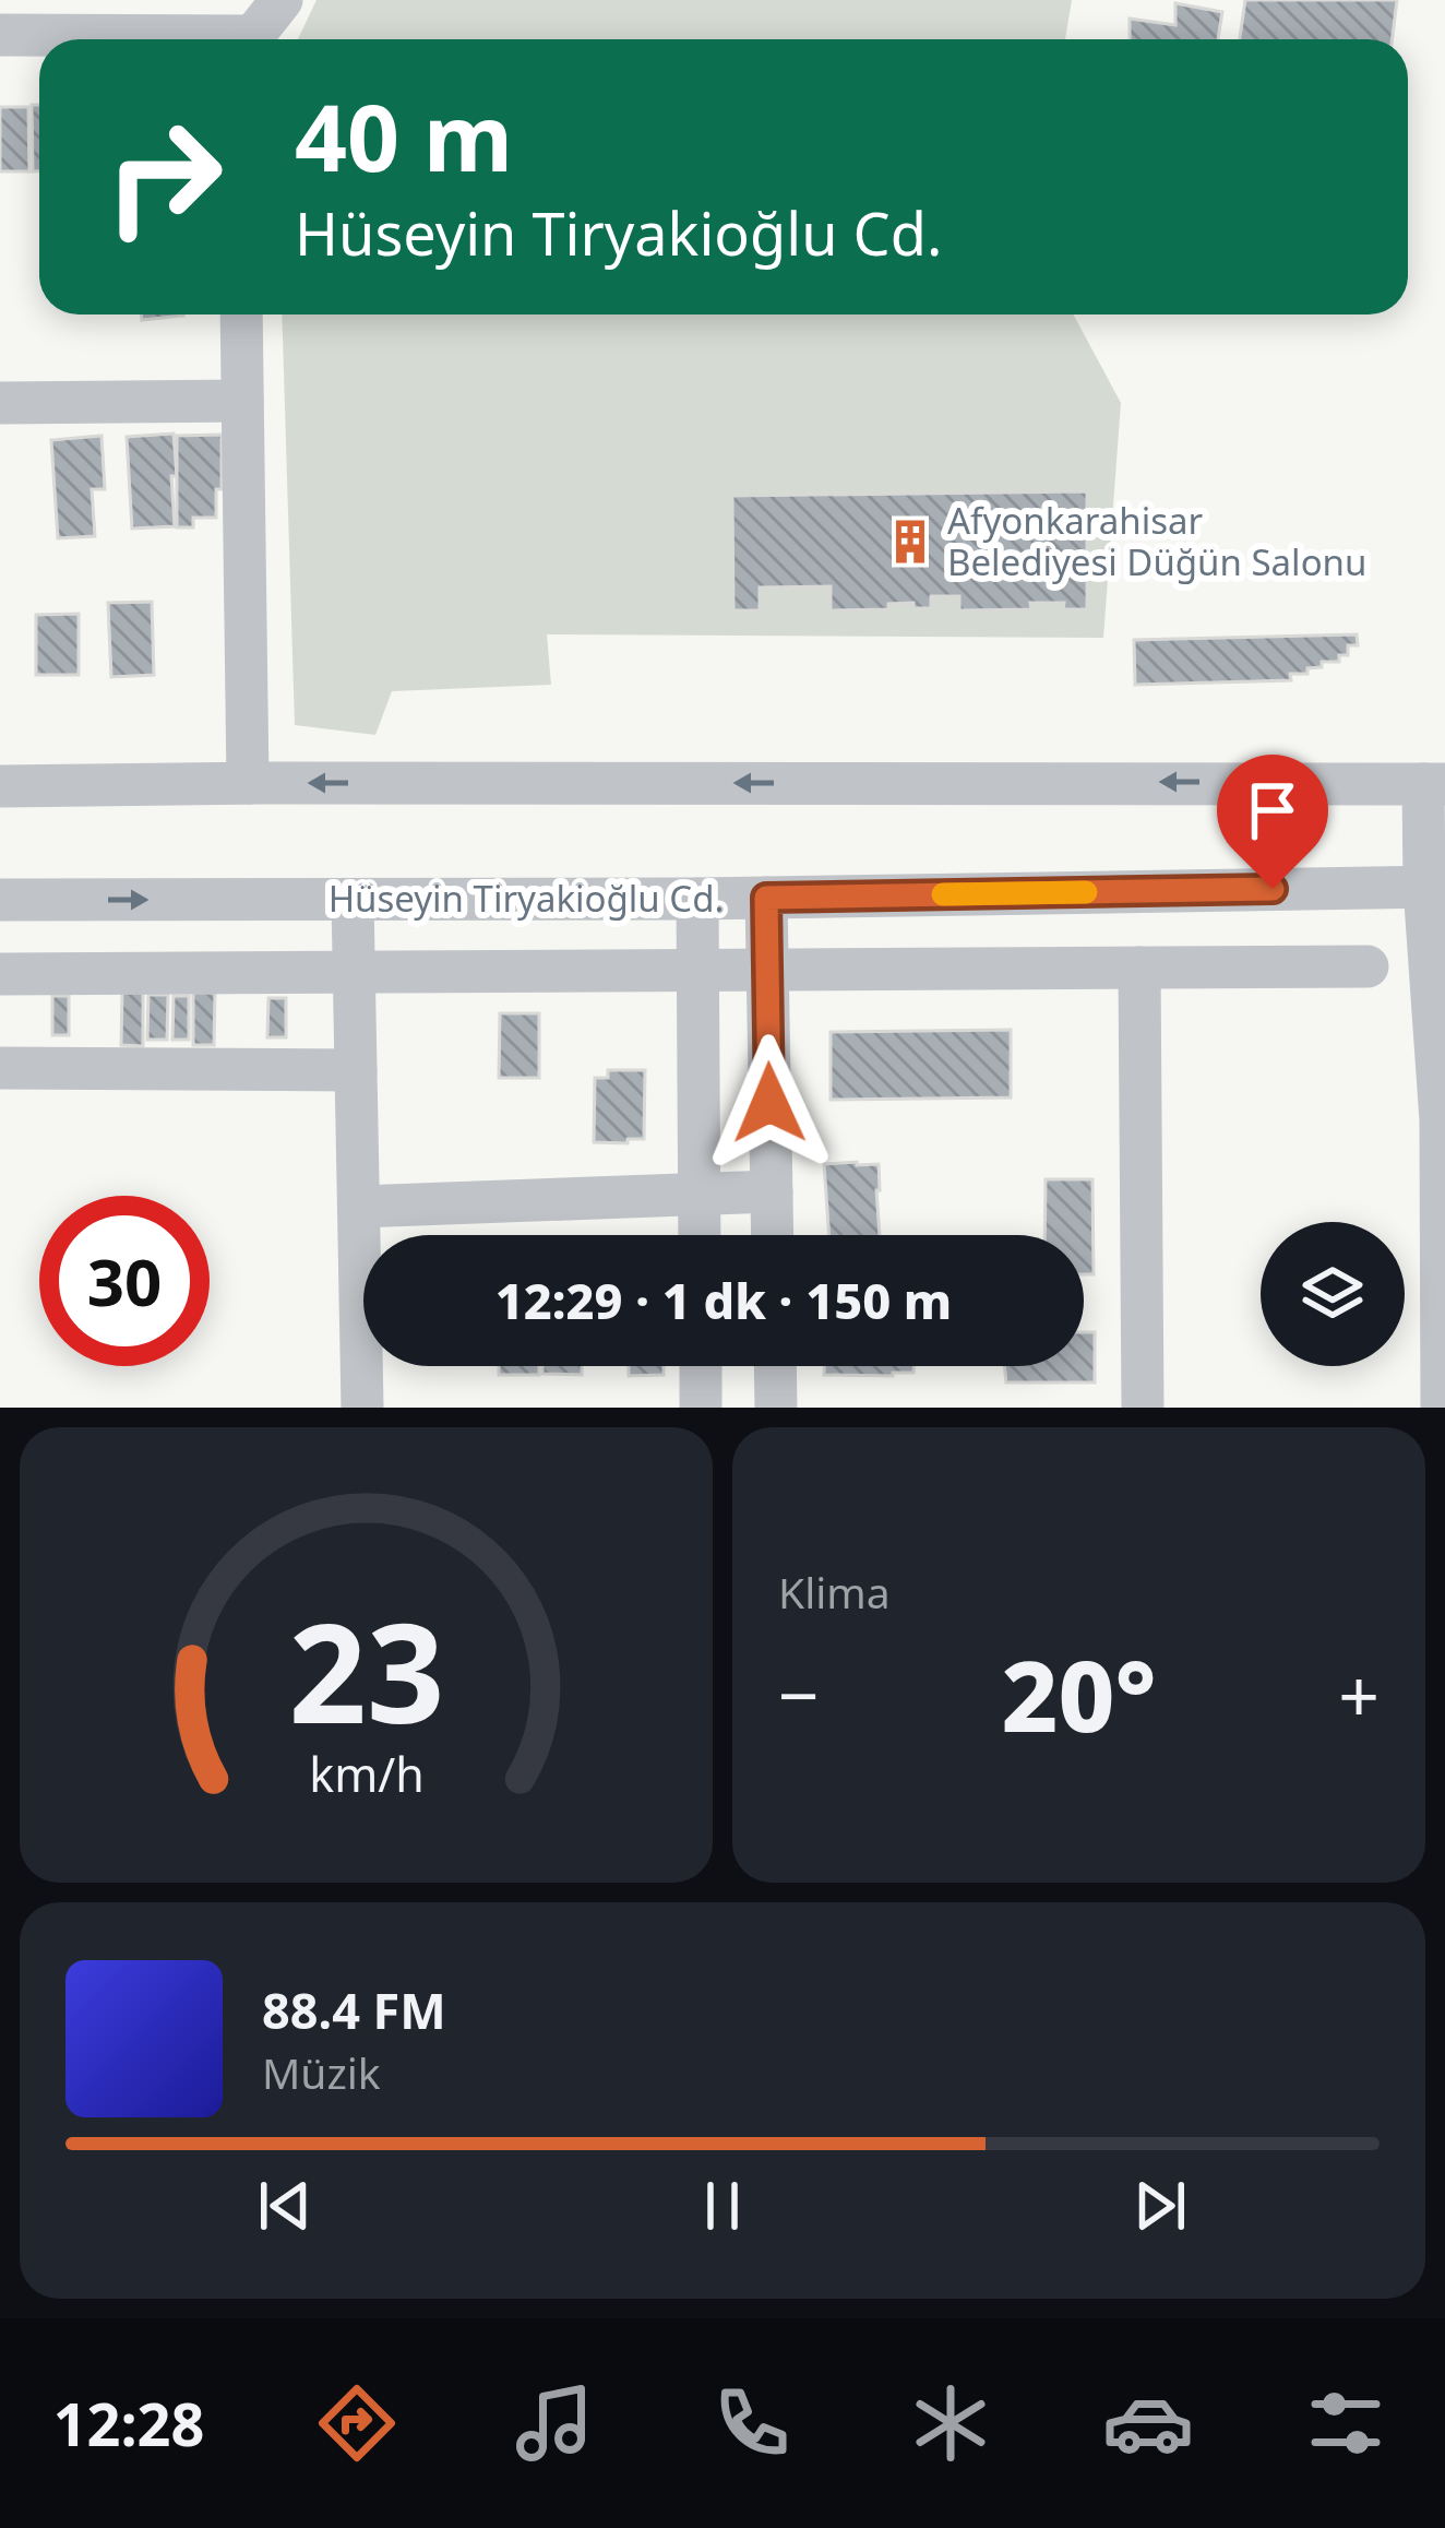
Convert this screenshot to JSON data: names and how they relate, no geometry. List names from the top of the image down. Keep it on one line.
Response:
{"streets":{"street":["Hüseyin Tiryakioğlu Cd."]},"places":{"building":["Afyonkarahisar Belediyesi Düğün Salonu"]},"page":{"turn":["40 m","Hüseyin Tiryakioğlu Cd."],"limit":"30","trip":"12:29 · 1 dk · 150 m","tile":"Klima","heat":["−","20°","+"],"song":["88.4 FM","Müzik"],"tabs":"12:28","gauge":["23","km/h"]}}
